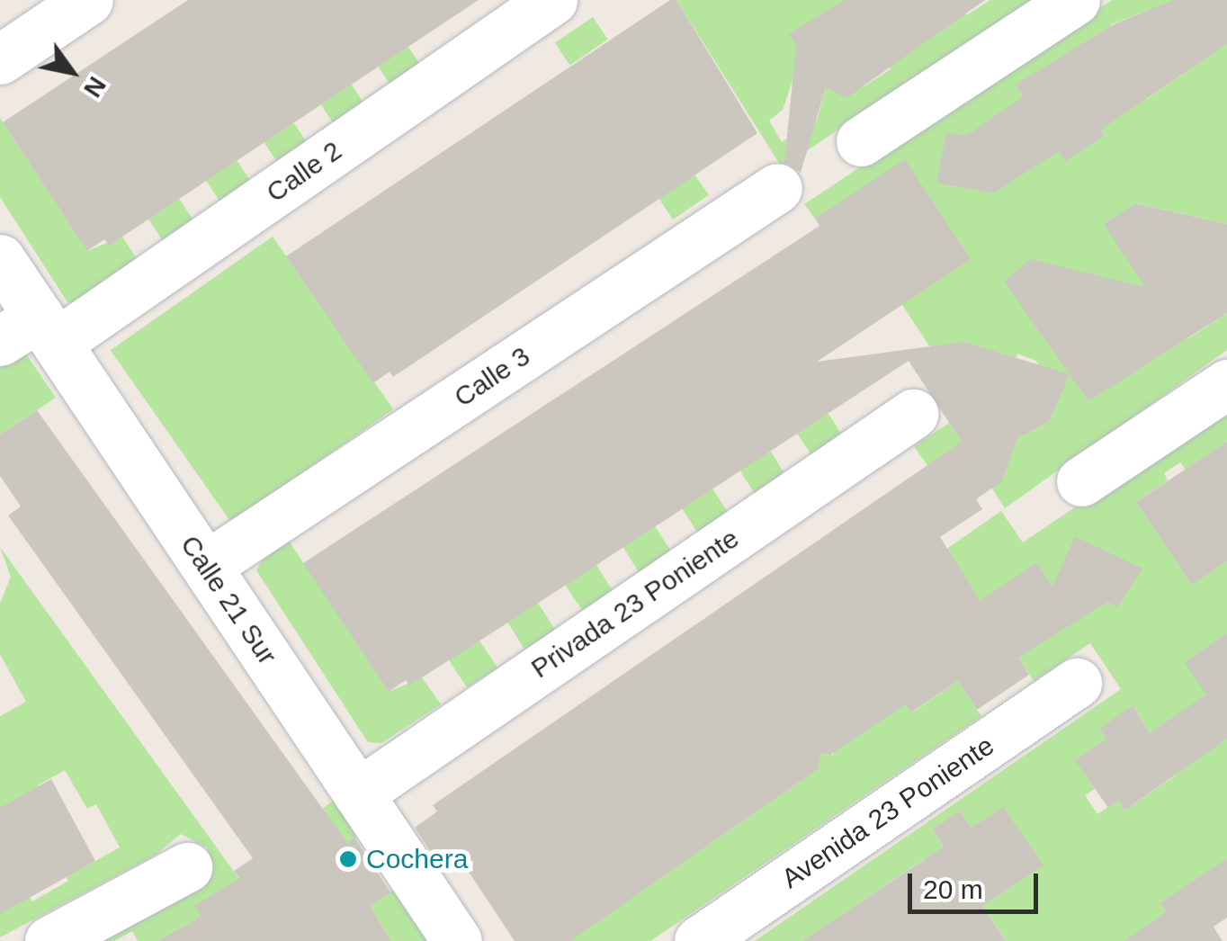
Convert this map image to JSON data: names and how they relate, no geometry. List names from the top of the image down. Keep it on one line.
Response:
{"streets":{"street":["Calle 2","Calle 3","Calle 21 Sur","Privada 23 Poniente","Avenida 23 Poniente"]},"crossings":[["Calle 2","Calle 21 Sur"],["Calle 3","Calle 21 Sur"],["Calle 21 Sur","Privada 23 Poniente"]],"places":["Cochera"],"scale_bar":"20 m","north":"bottom right"}
